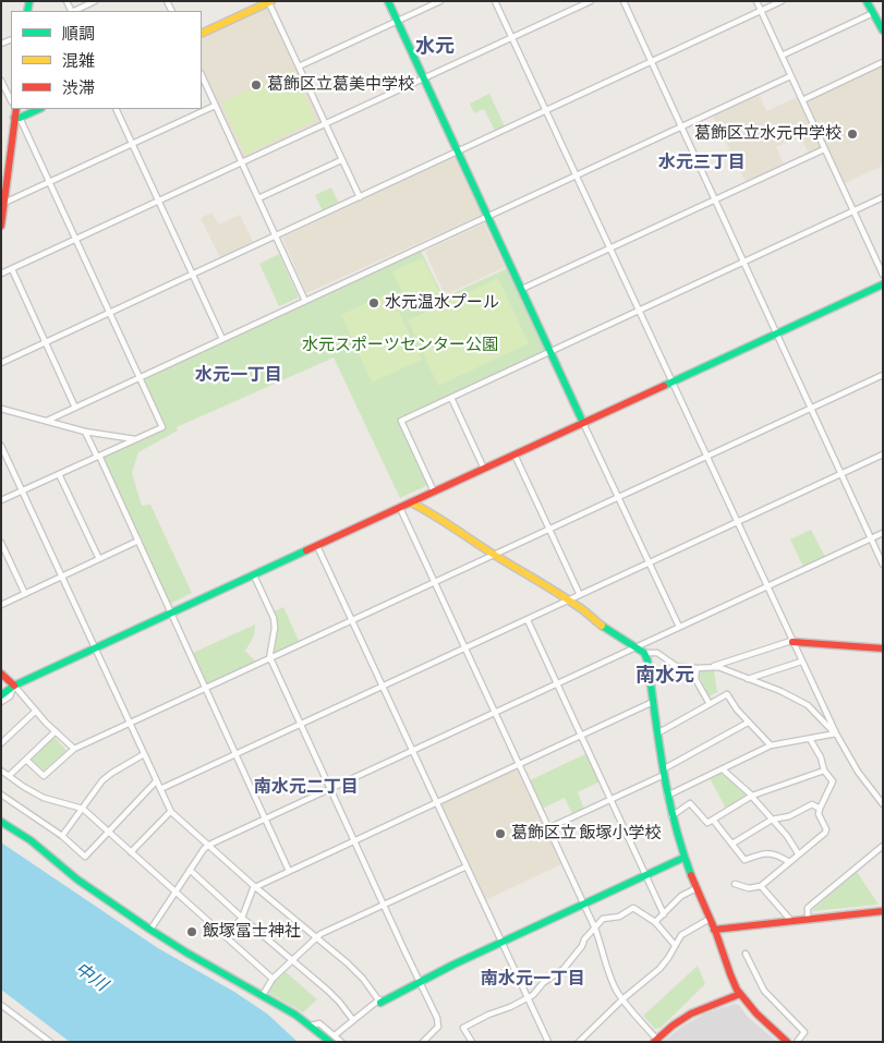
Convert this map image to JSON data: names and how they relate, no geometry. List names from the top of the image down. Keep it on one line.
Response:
{"districts":["水元","水元三丁目","水元一丁目","南水元","南水元二丁目","南水元一丁目"],"water":["中川"],"parks":["水元スポーツセンター公園"],"places":["葛飾区立葛美中学校","葛飾区立水元中学校","水元温水プール","葛飾区立 飯塚小学校","飯塚冨士神社"],"legend":["順調","混雑","渋滞"]}
